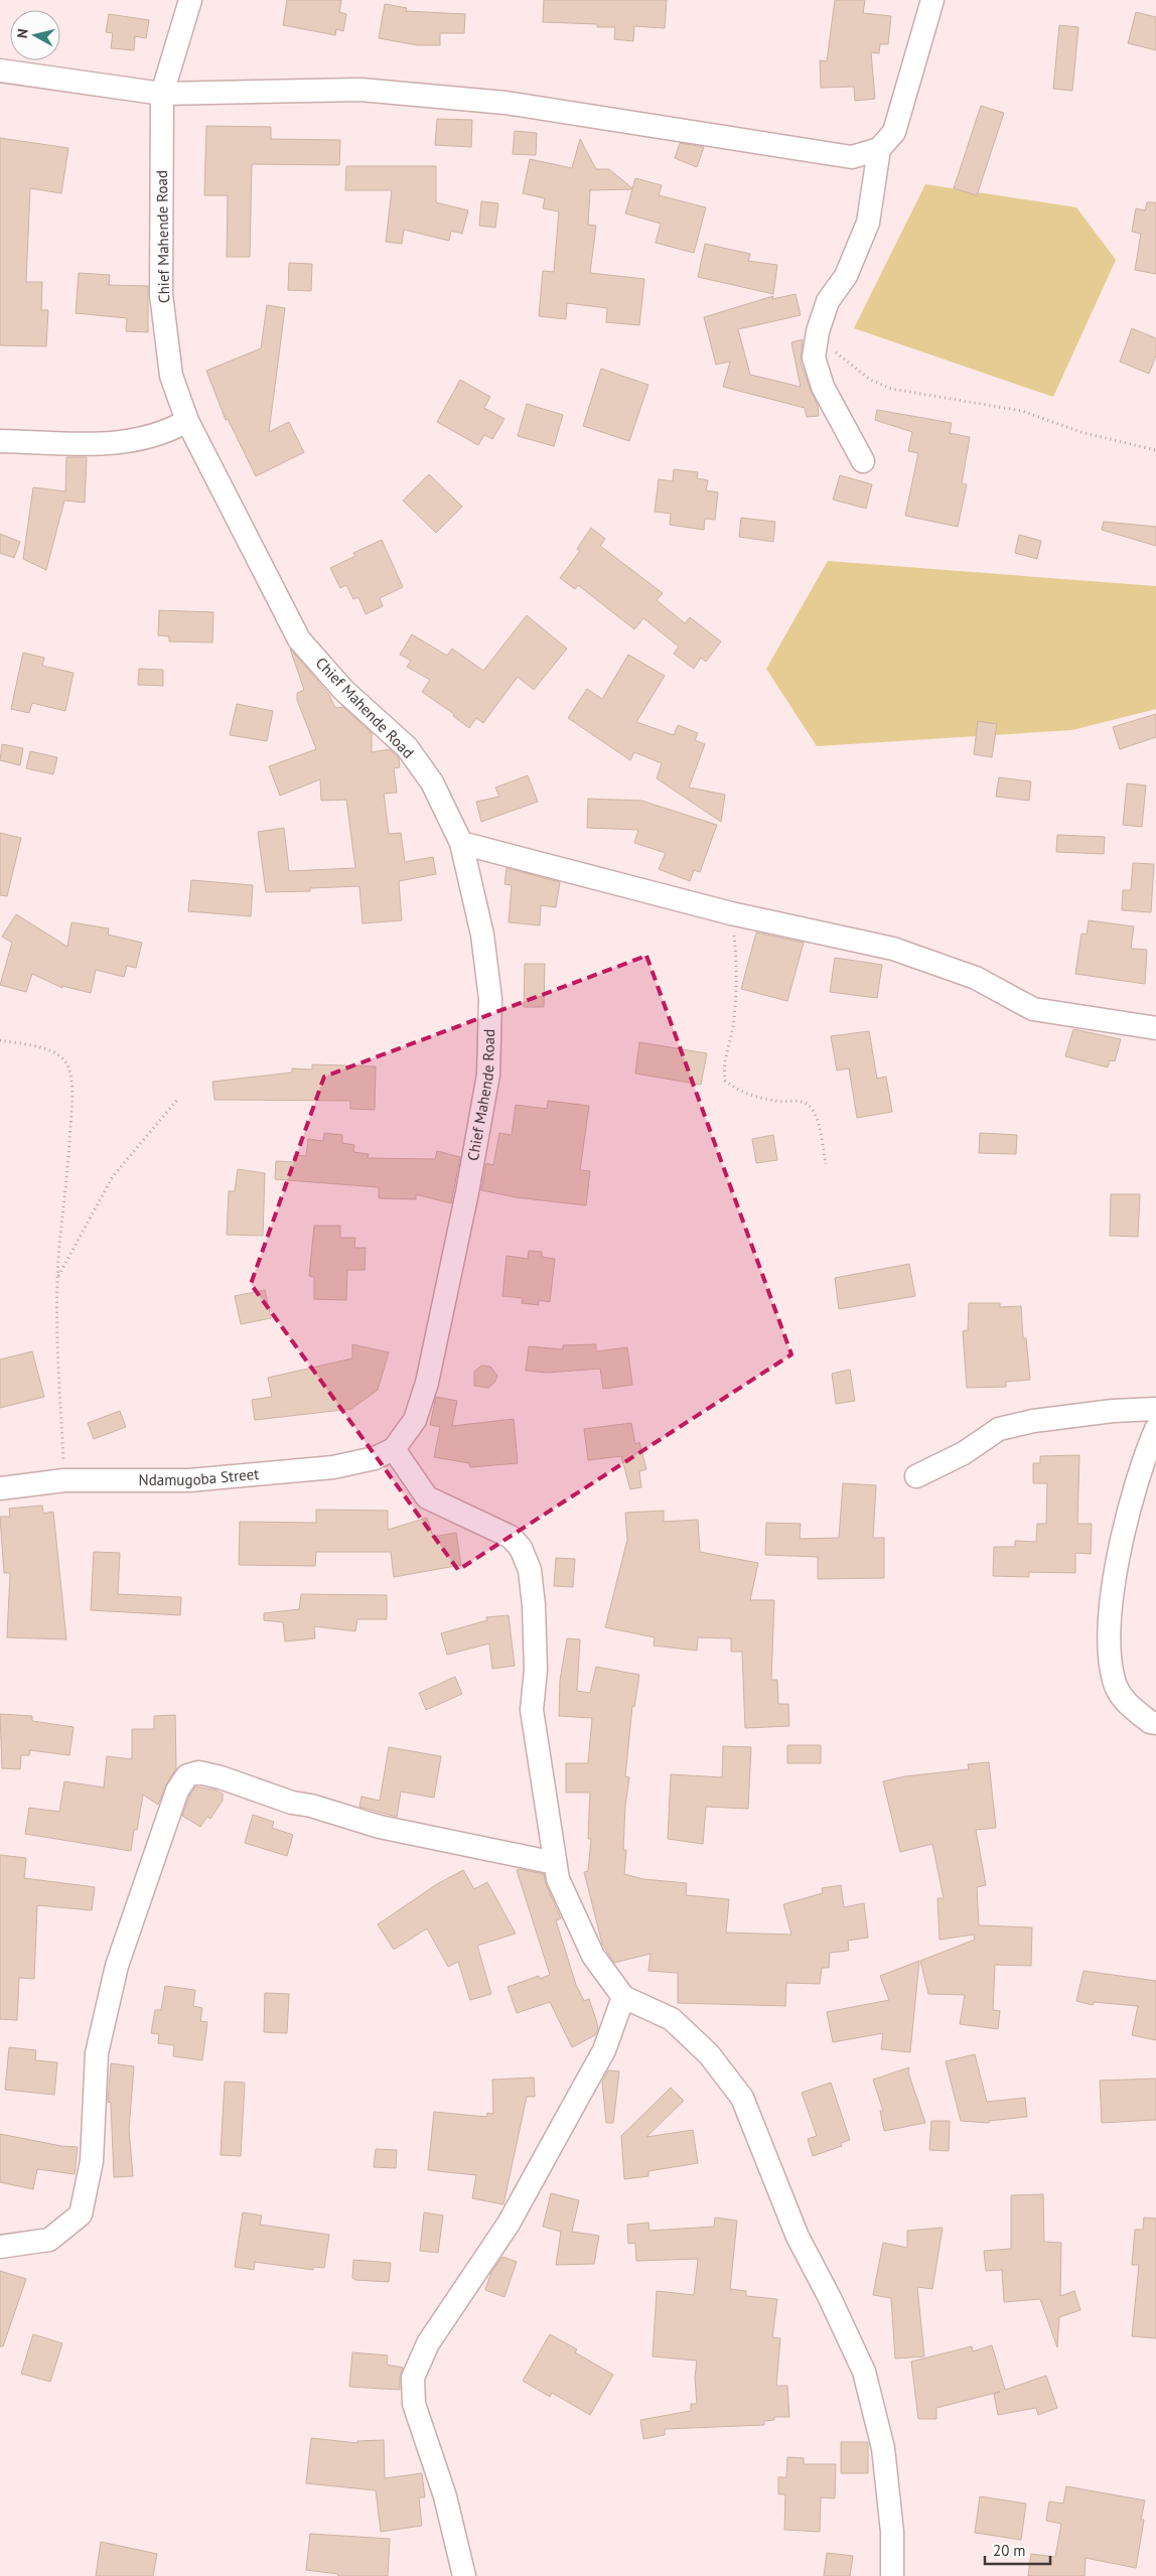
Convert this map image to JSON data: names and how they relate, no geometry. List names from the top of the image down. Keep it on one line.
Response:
{"streets":{"street":["Chief Mahende Road","Ndamugoba Street"]},"crossings":[["Chief Mahende Road","Ndamugoba Street"]],"scale_bar":"20 m","north":"left"}
